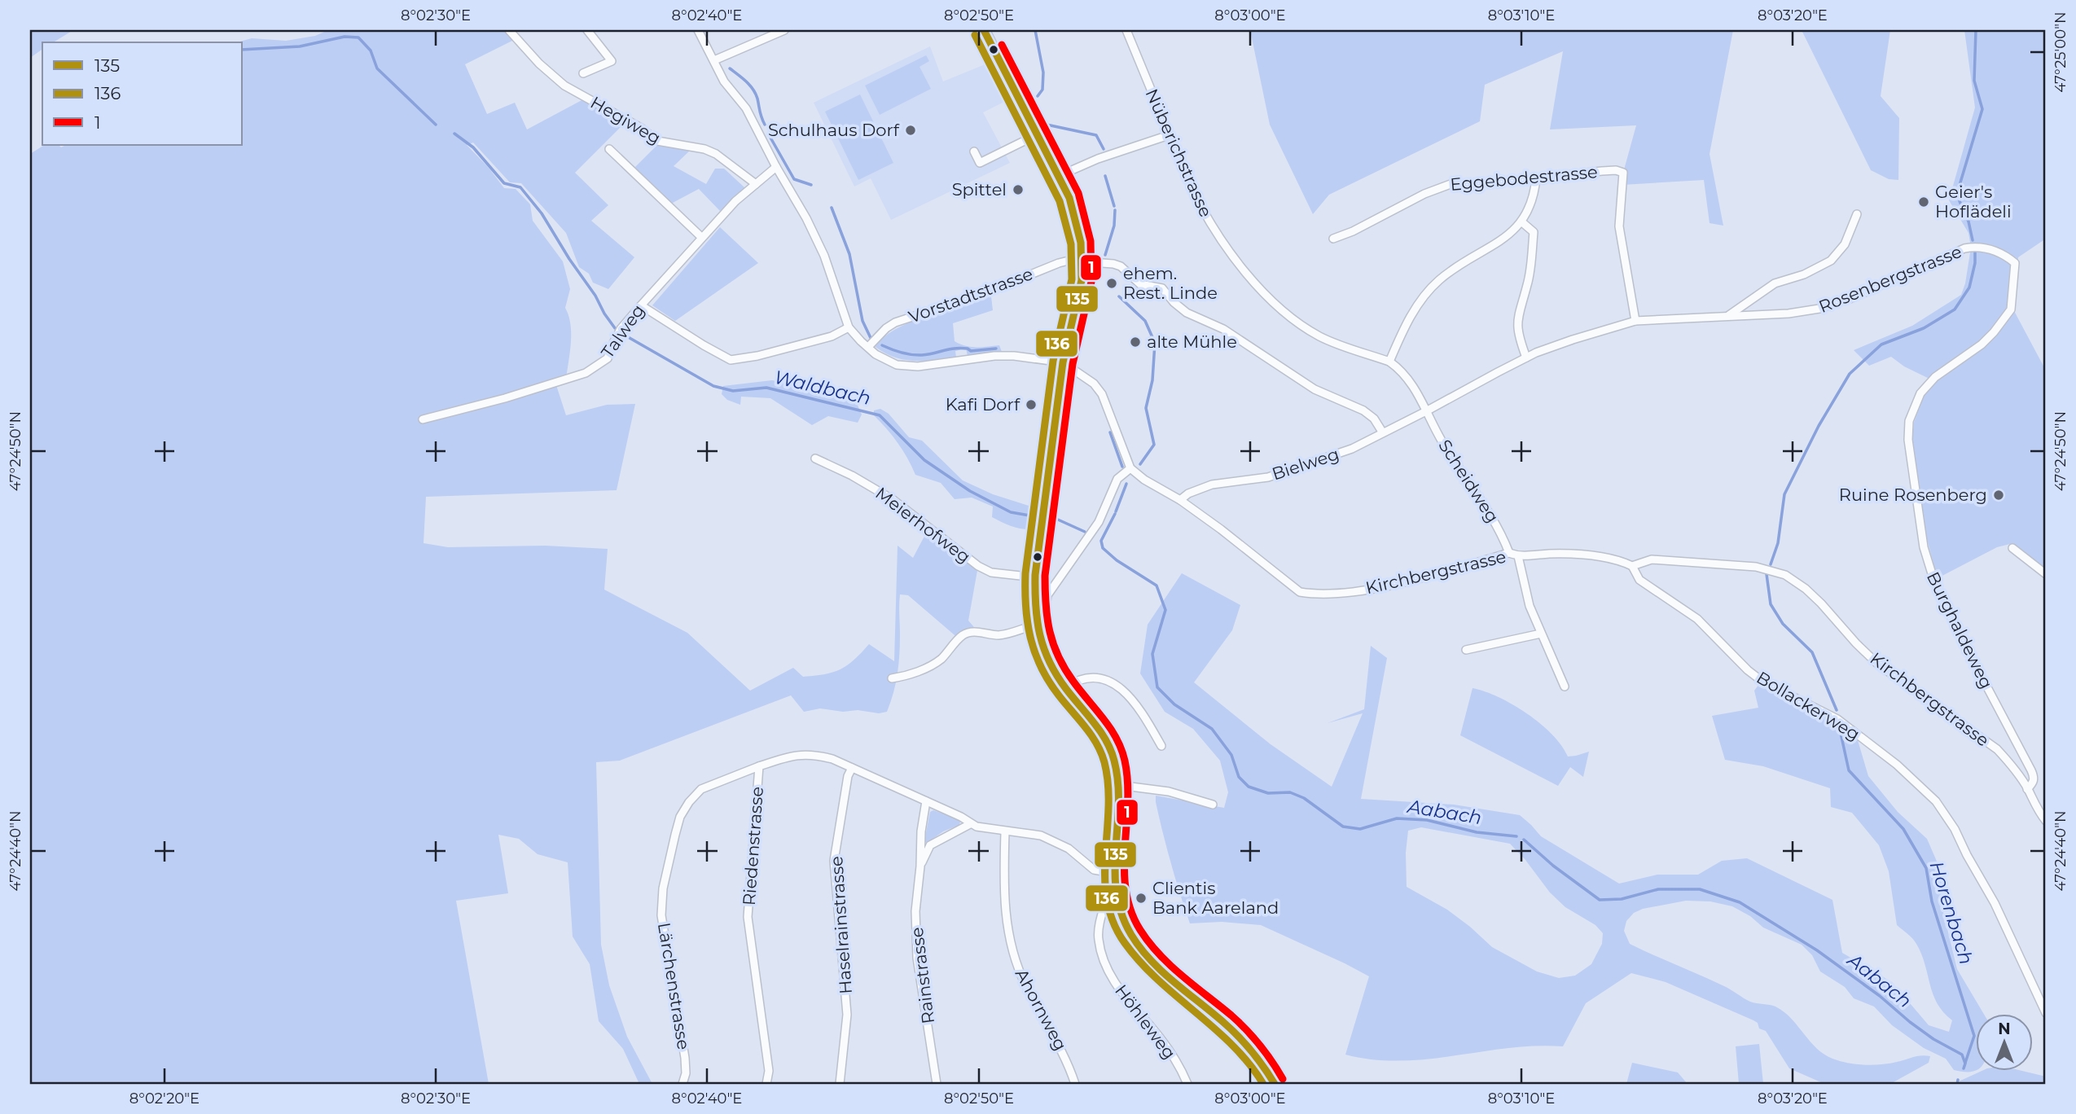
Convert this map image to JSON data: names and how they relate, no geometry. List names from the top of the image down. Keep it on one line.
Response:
{"streets":{"street":["Hegiweg","Nüberichstrasse","Eggebodestrasse","Rosenbergstrasse","Vorstadtstrasse","Talweg","Bielweg","Scheidweg","Meierhofweg","Kirchbergstrasse","Burghaldeweg","Bollackerweg","Riedenstrasse","Haselrainstrasse","Rainstrasse","Lärchenstrasse","Ahornweg","Höhleweg"]},"crossings":[["Hegiweg","Talweg"],["Nüberichstrasse","Rosenbergstrasse"],["Nüberichstrasse","Bielweg"],["Nüberichstrasse","Scheidweg"],["Eggebodestrasse","Rosenbergstrasse"],["Rosenbergstrasse","Bielweg"],["Rosenbergstrasse","Scheidweg"],["Rosenbergstrasse","Burghaldeweg"],["Vorstadtstrasse","Bielweg"],["Bielweg","Scheidweg"],["Bielweg","Kirchbergstrasse"],["Scheidweg","Kirchbergstrasse"],["Kirchbergstrasse","Burghaldeweg"],["Kirchbergstrasse","Bollackerweg"],["Riedenstrasse","Haselrainstrasse"],["Riedenstrasse","Rainstrasse"],["Riedenstrasse","Lärchenstrasse"]],"water":["Waldbach","Aabach","Horenbach"],"places":["Schulhaus Dorf","Spittel","Geier's Hoflädeli","ehem. Rest. Linde","alte Mühle","Kafi Dorf","Ruine Rosenberg","Clientis Bank Aareland"],"lines":["transit line 135","transit line 136","transit line 1"],"legend":["135","136","1"],"north":"top","coordinates":["8°02'30\"E","8°02'40\"E","8°02'50\"E","8°03'00\"E","8°03'10\"E","8°03'20\"E","47°25'00\"N","47°24'50\"N","47°24'40\"N","8°02'20\"E"]}
